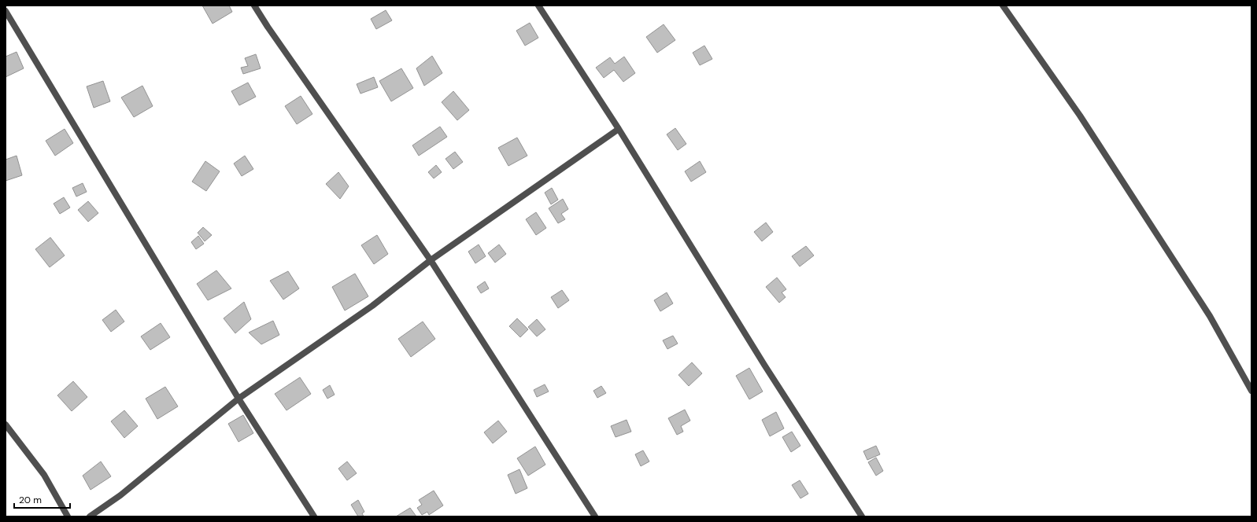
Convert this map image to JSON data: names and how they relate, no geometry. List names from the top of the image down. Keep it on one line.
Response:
{"scale_bar":"20 m"}
